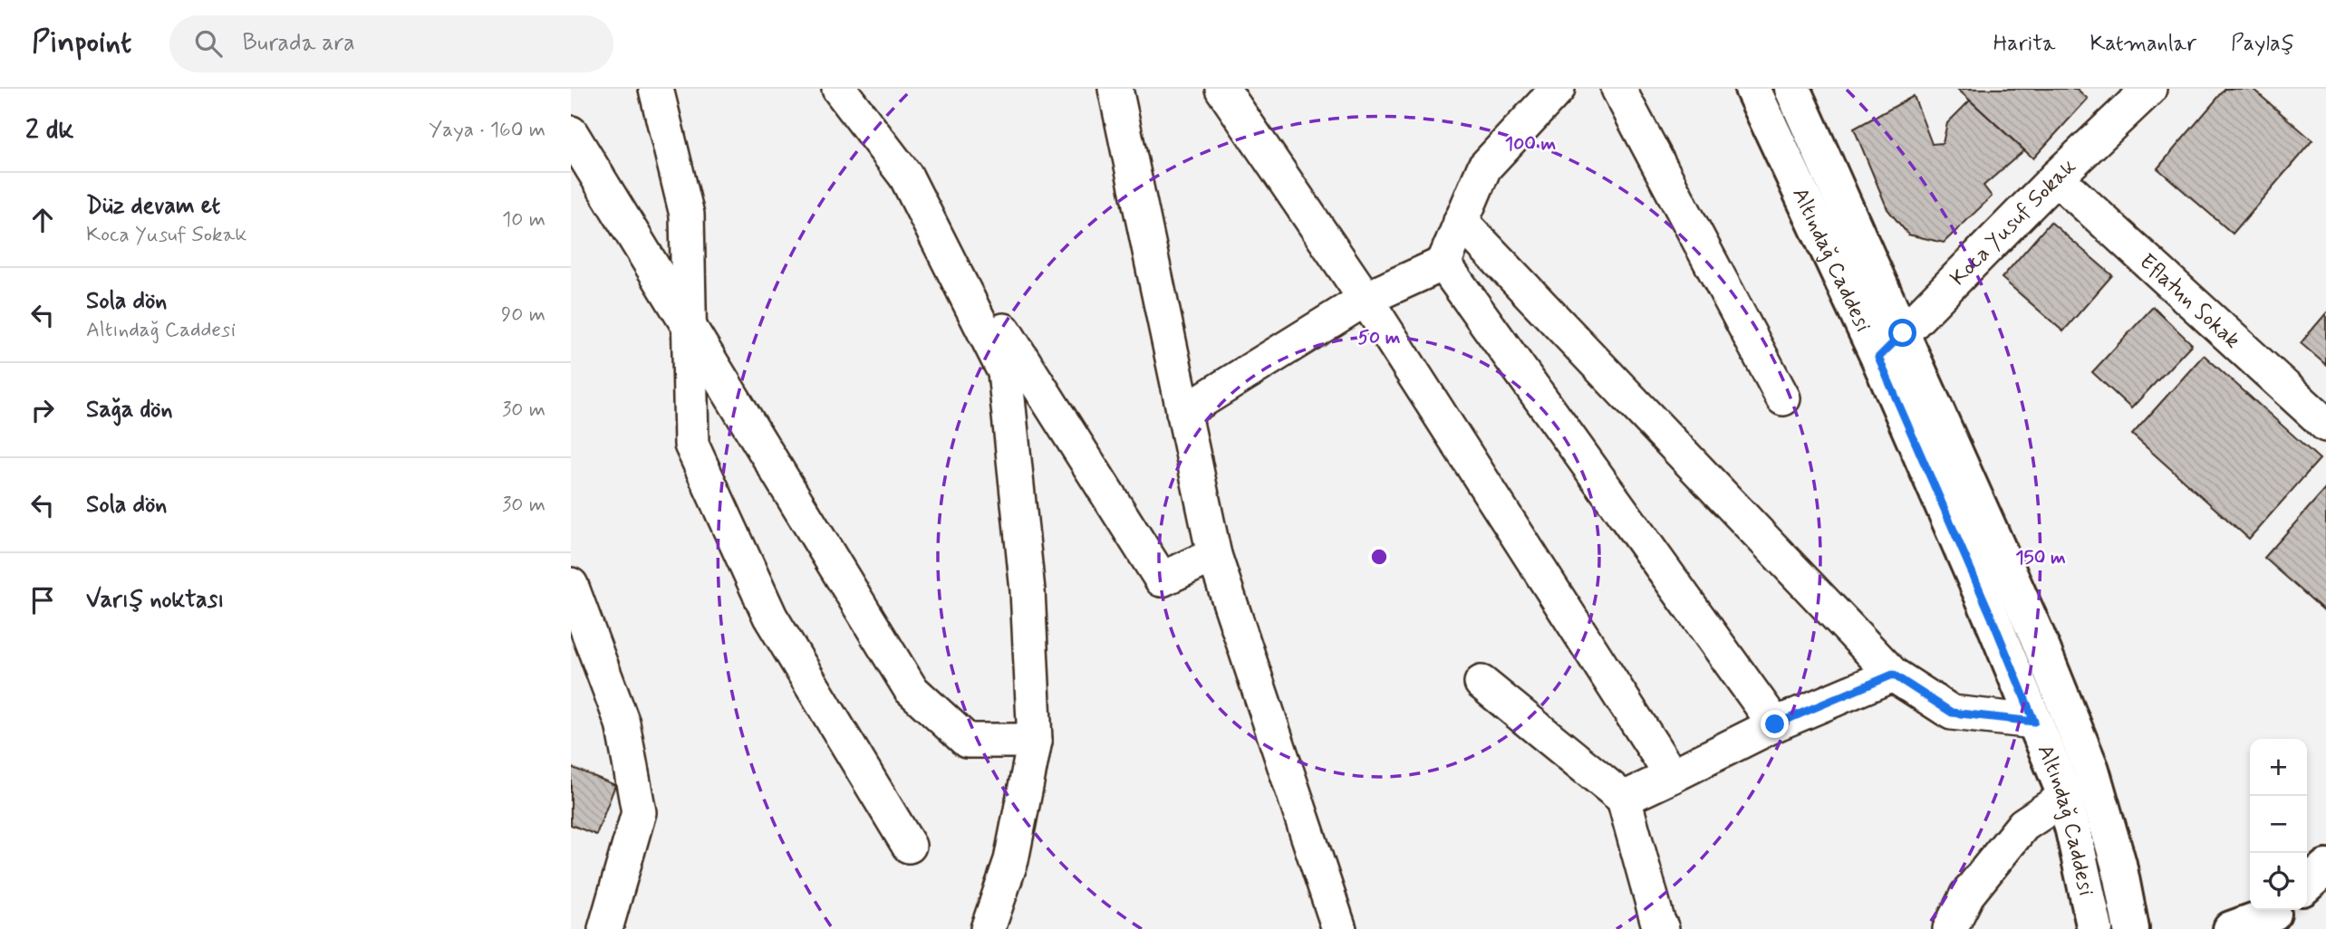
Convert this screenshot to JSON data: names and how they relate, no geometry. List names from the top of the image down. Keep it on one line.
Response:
{"streets":{"main road":["Altındağ Caddesi"],"street":["Koca Yusuf Sokak","Eflatun Sokak"]},"crossings":[["Koca Yusuf Sokak","Altındağ Caddesi"],["Koca Yusuf Sokak","Eflatun Sokak"]],"page":{"header":"Pinpoint","search":"Burada ara","nav":["Harita","Katmanlar","Paylaş"],"heading":["2 dk","Yaya · 160 m"],"list":[["Düz devam et","Koca Yusuf Sokak","10 m"],["Sola dön","Altındağ Caddesi","90 m"],["Sağa dön","30 m"],["Sola dön","30 m"],"Varış noktası"],"map_buttons":["+","−"]},"rings":["100 m","50 m","150 m"]}
